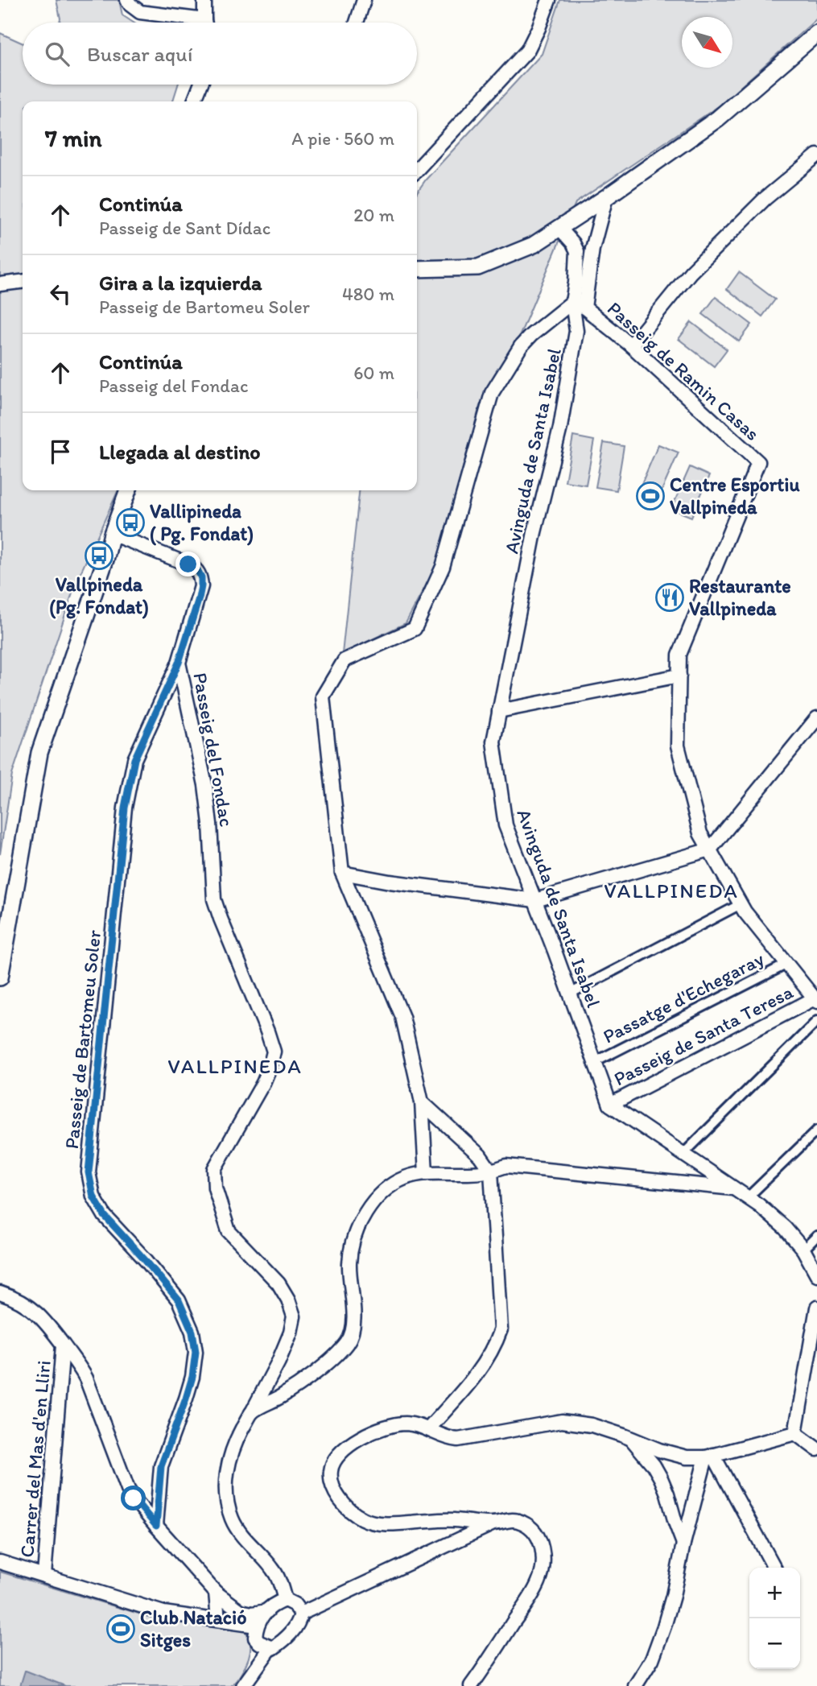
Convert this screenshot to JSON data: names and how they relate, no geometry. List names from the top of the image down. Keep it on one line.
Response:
{"streets":{"street":["Passeig de Ramin Casas","Avinguda de Santa Isabel","Passeig del Fondac","Passatge d'Echegaray","Passeig de Santa Teresa","Passeig de Bartomeu Soler","Carrer del Mas d'en Lliri"]},"crossings":[["Passeig de Ramin Casas","Avinguda de Santa Isabel"],["Avinguda de Santa Isabel","Passatge d'Echegaray"],["Avinguda de Santa Isabel","Passeig de Santa Teresa"],["Passeig del Fondac","Passeig de Bartomeu Soler"]],"districts":["VALLPINEDA","VALLPINEDA"],"places":{"sports":["Centre Esportiu Vallpineda","Club Natació Sitges"],"bus stop":["Vallipineda ( Pg. Fondat)","Vallpineda (Pg. Fondat)"],"restaurant":["Restaurante Vallpineda"]},"north":"bottom right","page":{"search":"Buscar aquí","heading":["7 min","A pie · 560 m"],"list":[["Continúa","Passeig de Sant Dídac","20 m"],["Gira a la izquierda","Passeig de Bartomeu Soler","480 m"],["Continúa","Passeig del Fondac","60 m"],"Llegada al destino"],"map_buttons":["+","−"]}}
